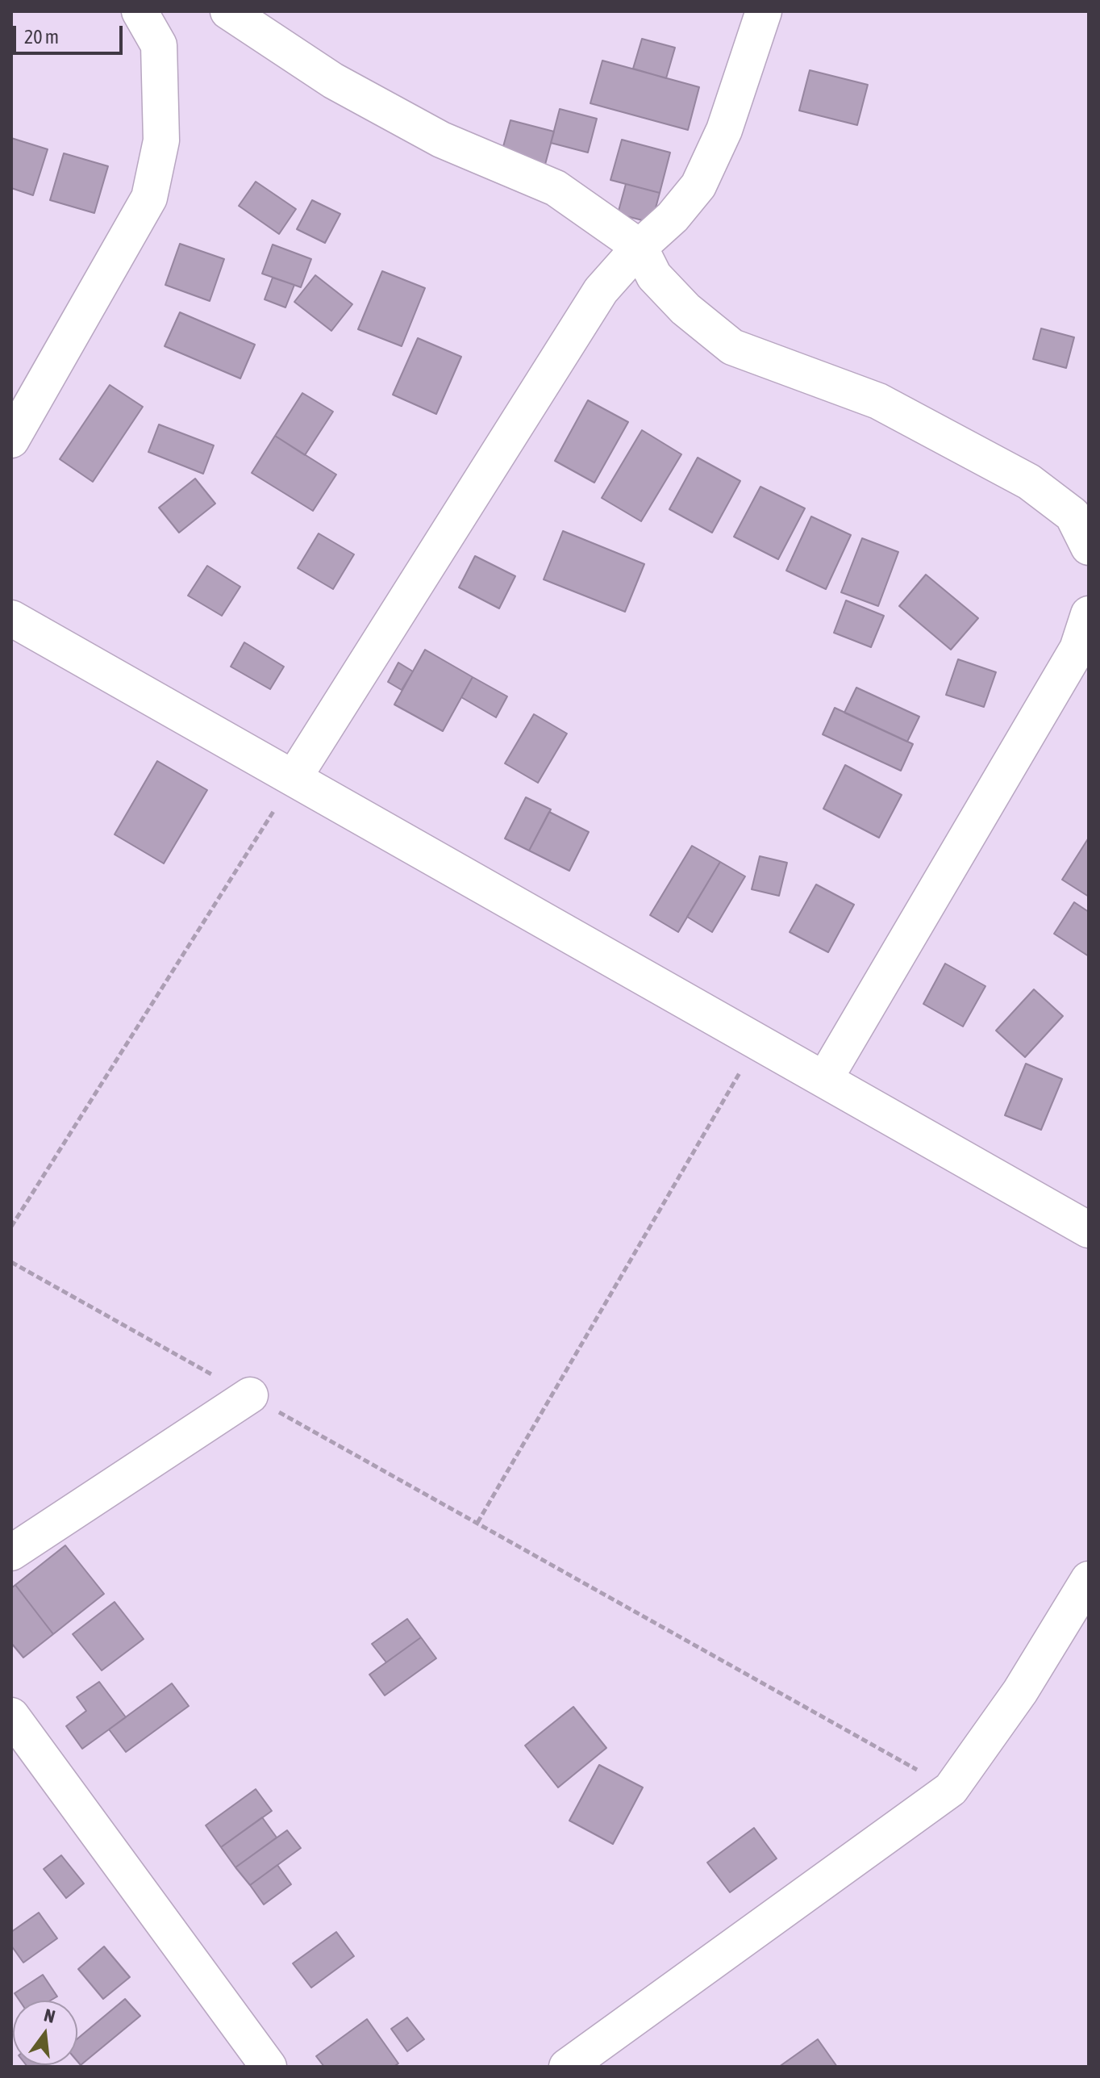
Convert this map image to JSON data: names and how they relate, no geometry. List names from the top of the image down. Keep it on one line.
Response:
{"scale_bar":"20 m","north":"top"}
